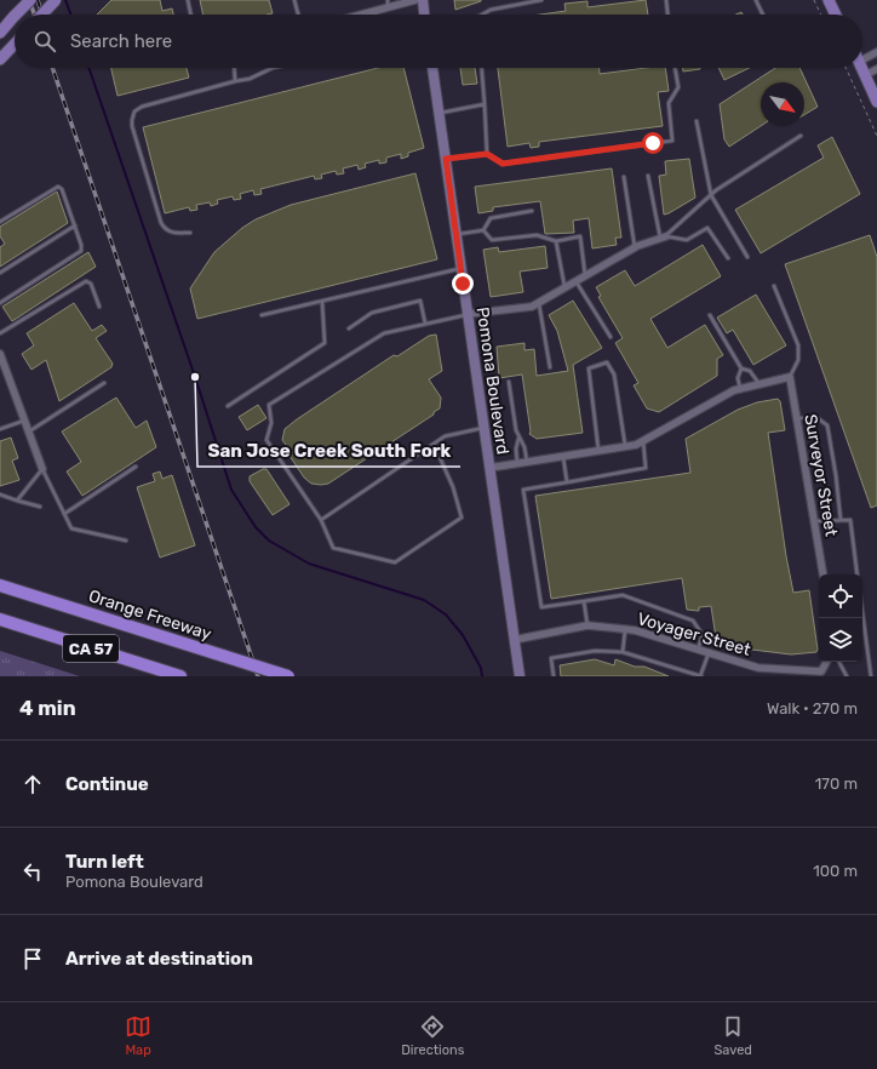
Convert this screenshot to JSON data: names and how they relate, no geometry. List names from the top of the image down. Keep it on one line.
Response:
{"streets":{"highway":["Orange Freeway","CA 57"],"street":["Pomona Boulevard","Surveyor Street","Voyager Street"]},"crossings":[["Pomona Boulevard","Voyager Street"]],"places":["San Jose Creek South Fork"],"north":"bottom right","page":{"search":"Search here","heading":["4 min","Walk · 270 m"],"list":[["Continue","170 m"],["Turn left","Pomona Boulevard","100 m"],"Arrive at destination"],"nav":["Map","Directions","Saved"]}}
